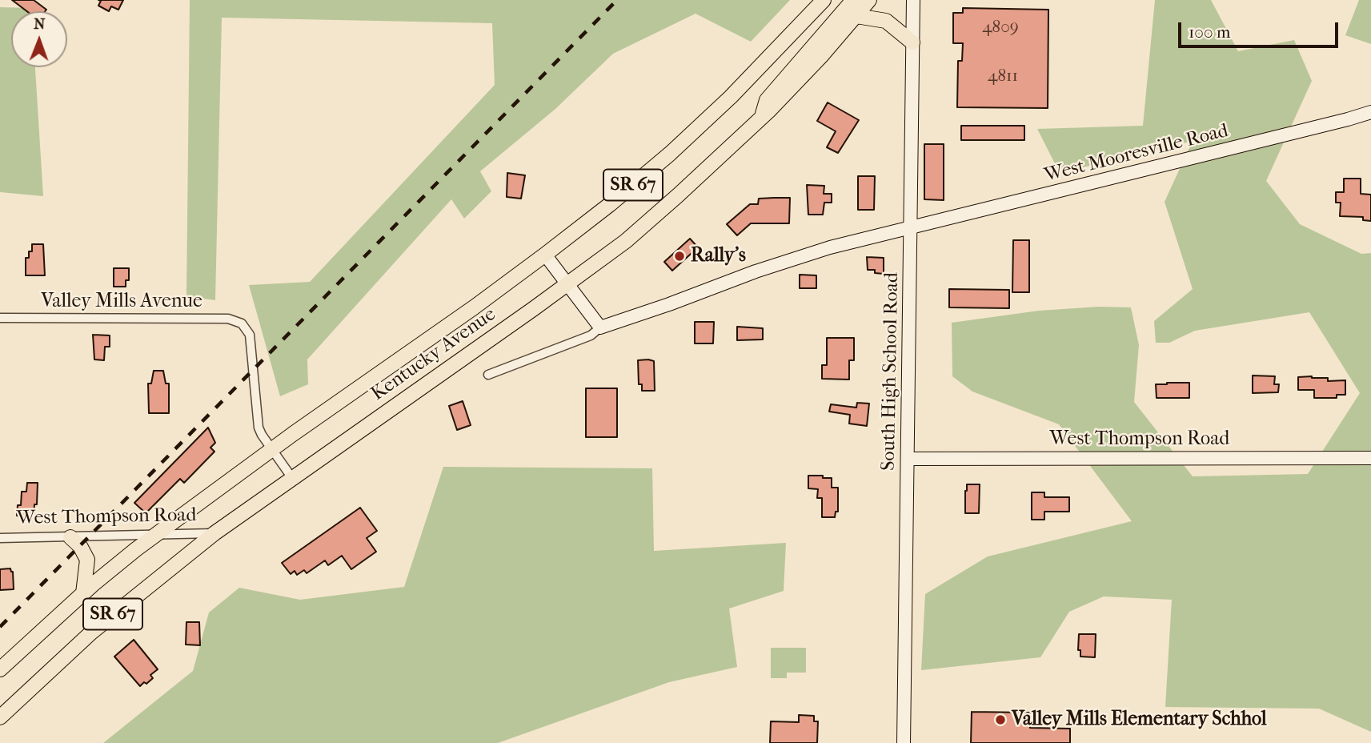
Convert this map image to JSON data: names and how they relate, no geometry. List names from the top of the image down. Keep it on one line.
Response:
{"streets":{"main road":["West Mooresville Road","SR 67","Kentucky Avenue","South High School Road","West Thompson Road"],"street":["Valley Mills Avenue"]},"crossings":[["West Mooresville Road","South High School Road"],["Valley Mills Avenue","Kentucky Avenue"],["Kentucky Avenue","West Thompson Road"],["South High School Road","West Thompson Road"]],"places":["Rally's","Valley Mills Elementary Schhol"],"house_numbers":["4809","4811"],"scale_bar":"100 m","north":"top"}
